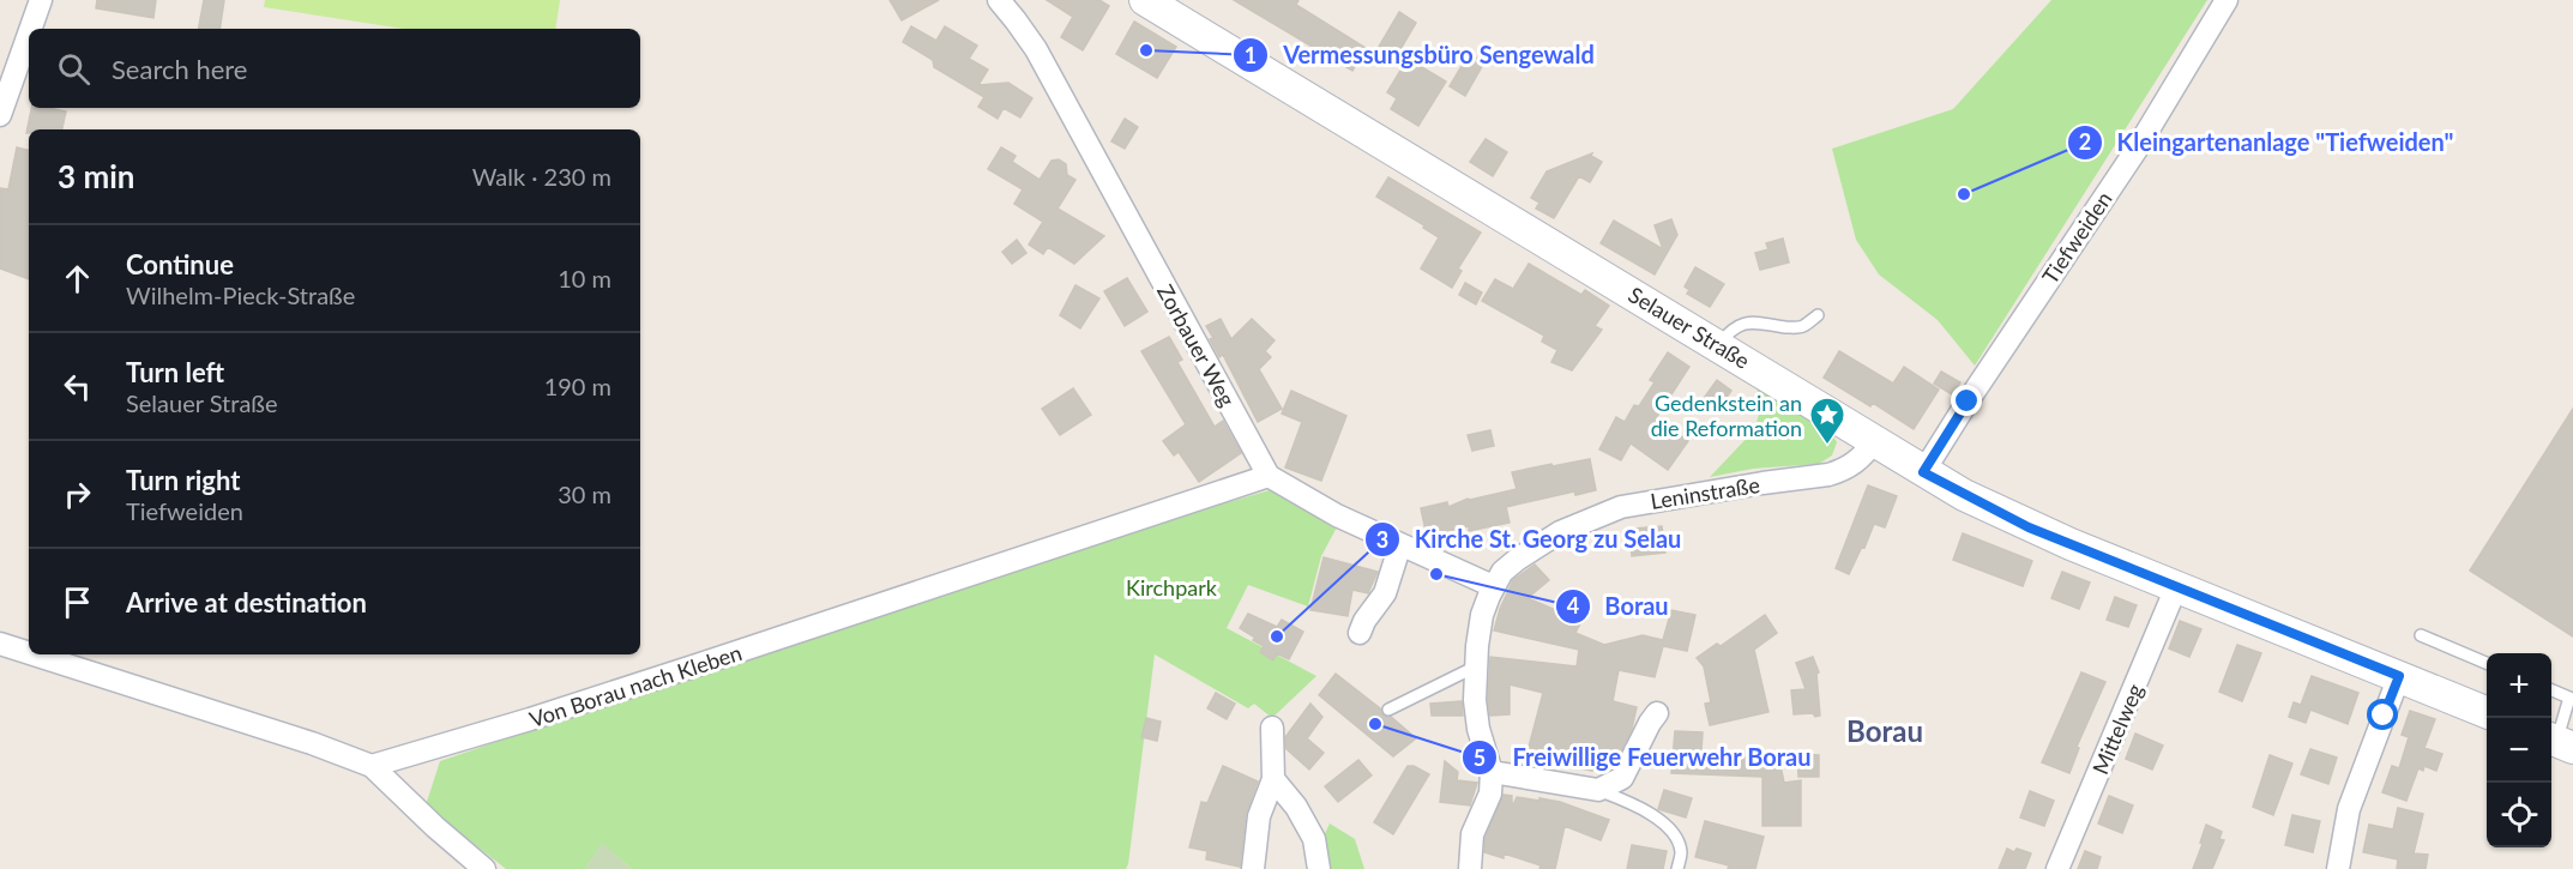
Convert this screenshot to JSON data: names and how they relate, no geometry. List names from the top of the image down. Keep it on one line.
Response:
{"streets":{"main road":["Selauer Straße"],"street":["Tiefweiden","Zorbauer Weg","Leninstraße","Von Borau nach Kleben","Mittelweg"]},"crossings":[["Tiefweiden","Selauer Straße"],["Selauer Straße","Leninstraße"],["Selauer Straße","Mittelweg"],["Zorbauer Weg","Von Borau nach Kleben"]],"districts":["Borau"],"parks":["Kirchpark"],"places":{"other":["Vermessungsbüro Sengewald","Kleingartenanlage \"Tiefweiden\"","Borau","Kirche St. Georg zu Selau","Freiwillige Feuerwehr Borau"],"place":["Gedenkstein an die Reformation"]},"page":{"search":"Search here","heading":["3 min","Walk · 230 m"],"list":[["Continue","Wilhelm-Pieck-Straße","10 m"],["Turn left","Selauer Straße","190 m"],["Turn right","Tiefweiden","30 m"],"Arrive at destination"],"map_buttons":["+","−"]}}
